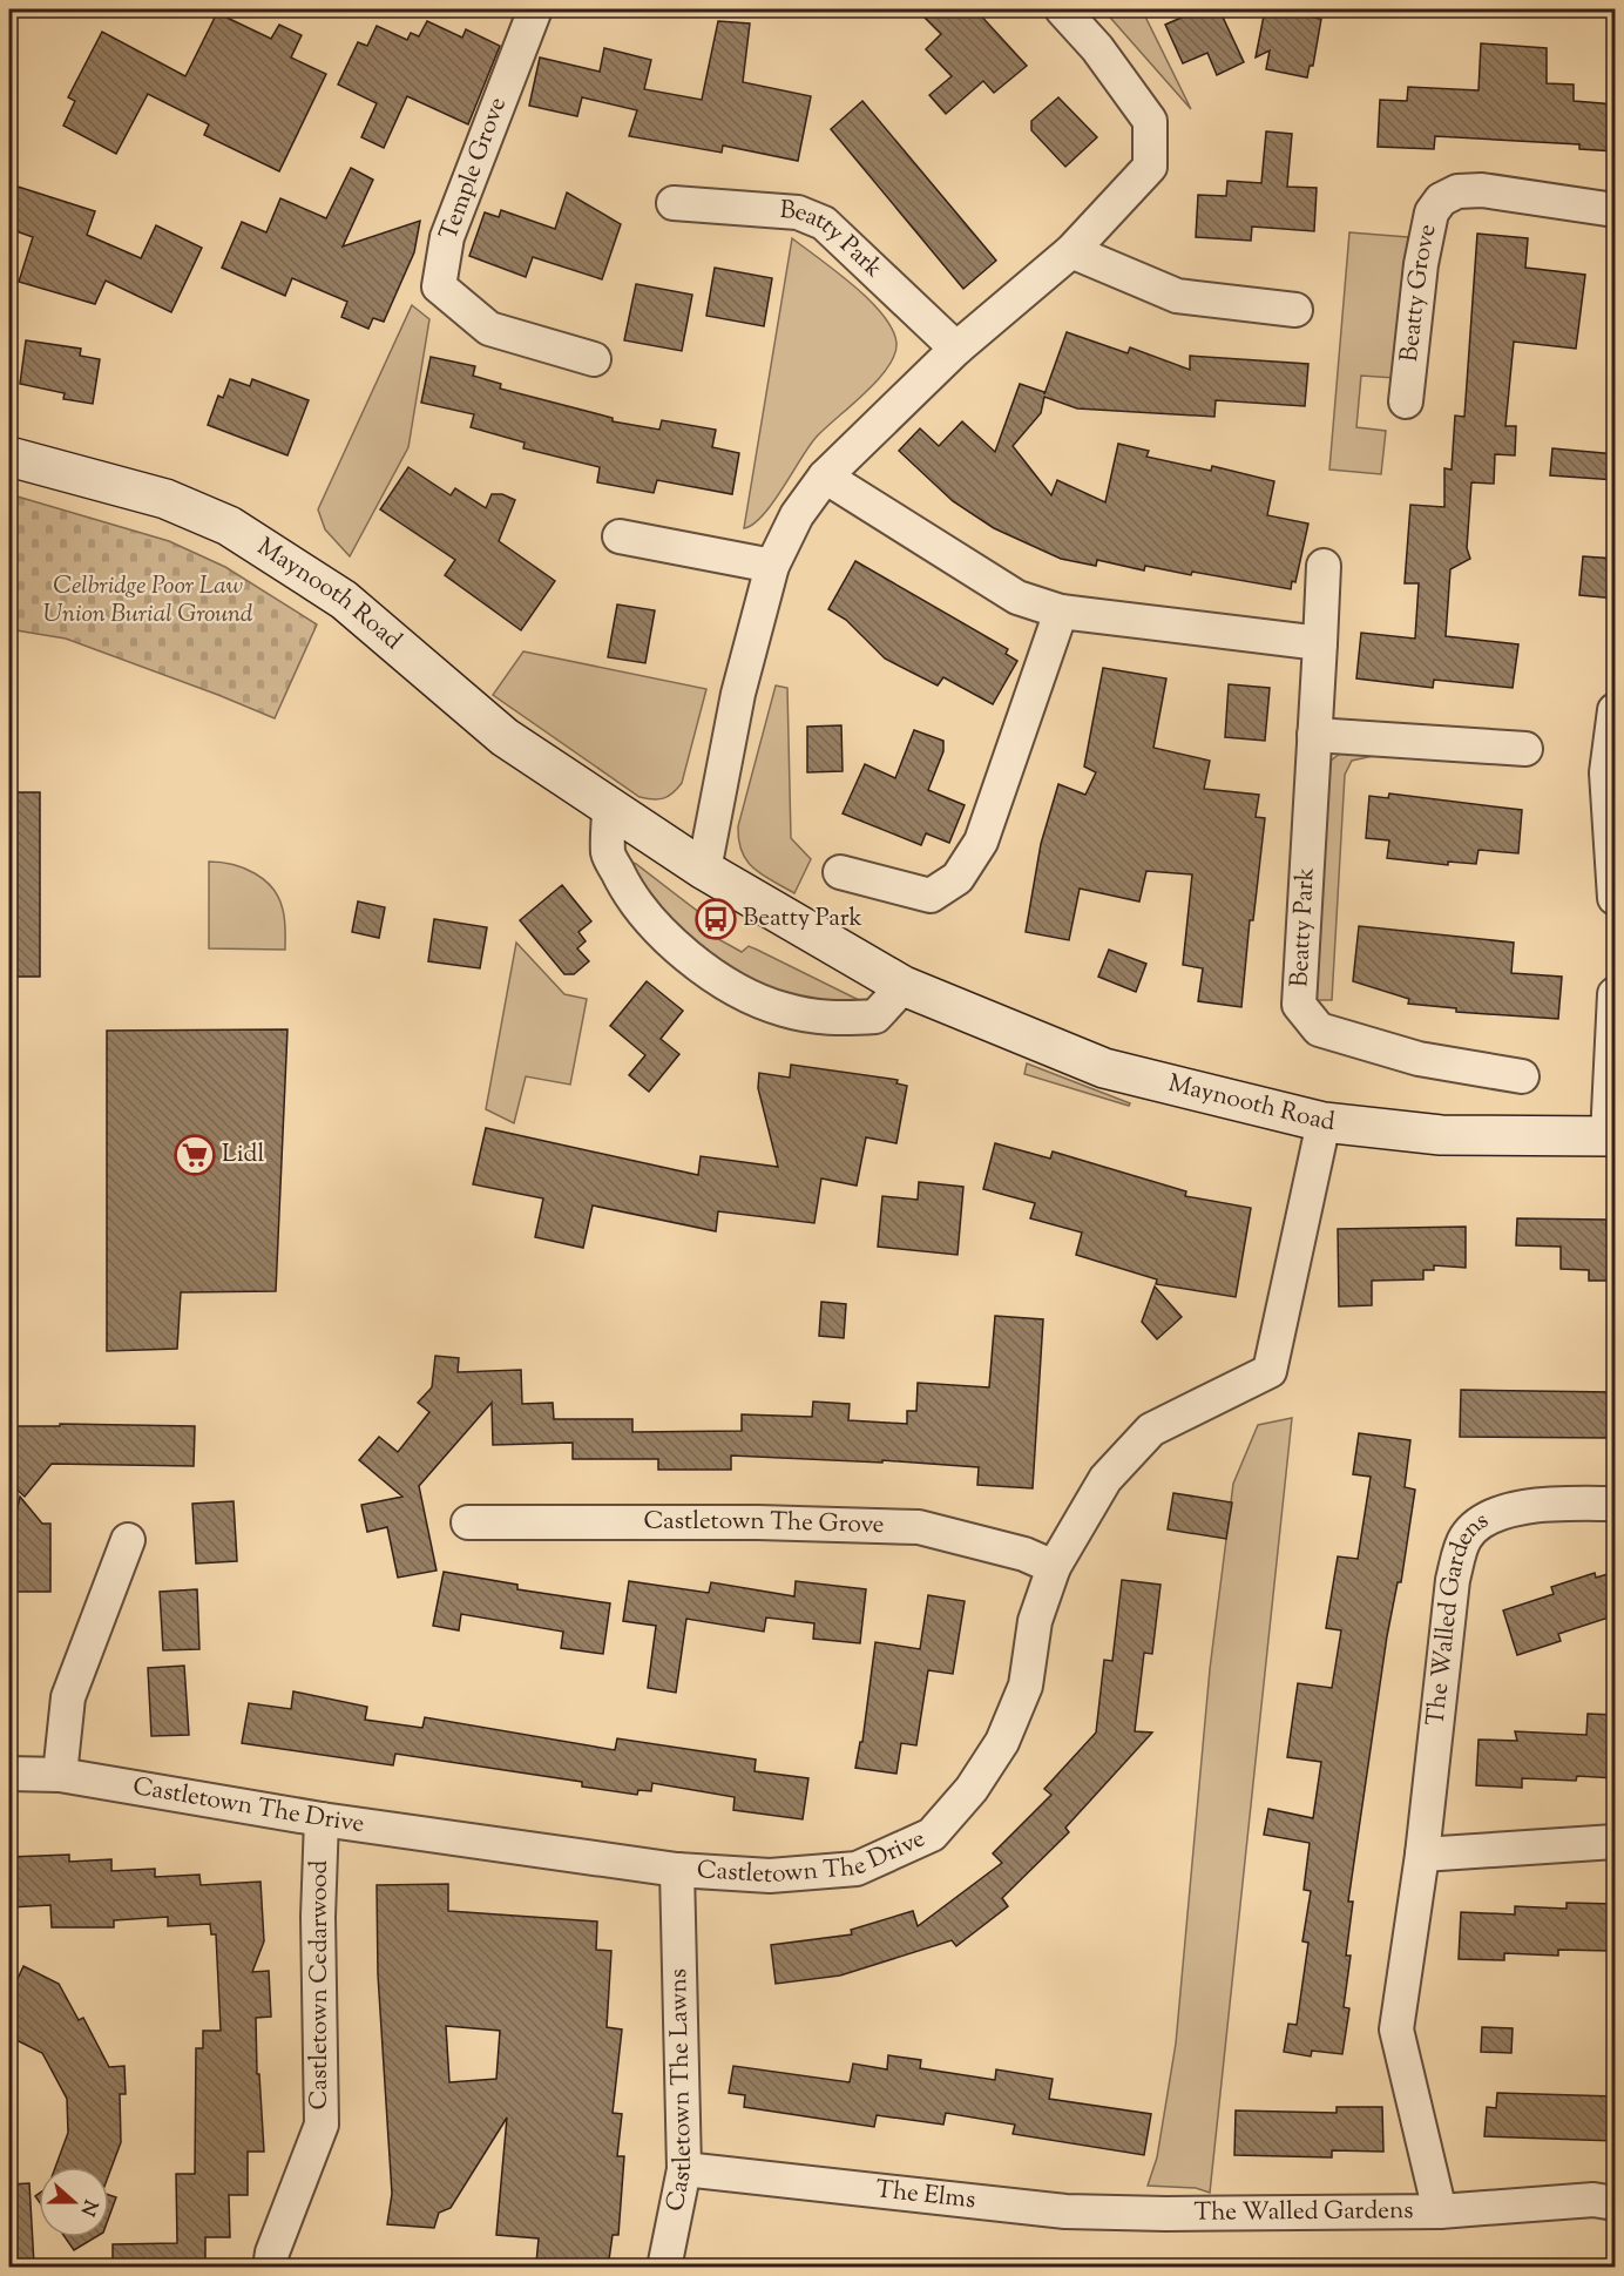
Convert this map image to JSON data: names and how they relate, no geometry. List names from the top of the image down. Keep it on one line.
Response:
{"streets":{"main road":["Maynooth Road"],"street":["Temple Grove","Beatty Park","Beatty Grove","Castletown The Grove","The Walled Gardens","Castletown The Drive","Castletown Cedarwood","Castletown The Lawns","The Elms"]},"crossings":[["Maynooth Road","Castletown The Drive"],["Castletown The Grove","Castletown The Drive"],["The Walled Gardens","The Elms"],["Castletown The Drive","Castletown Cedarwood"],["Castletown The Drive","Castletown The Lawns"],["Castletown The Lawns","The Elms"]],"parks":["Celbridge Poor Law Union Burial Ground"],"places":{"bus stop":["Beatty Park"],"supermarket":["Lidl"]},"north":"right"}
